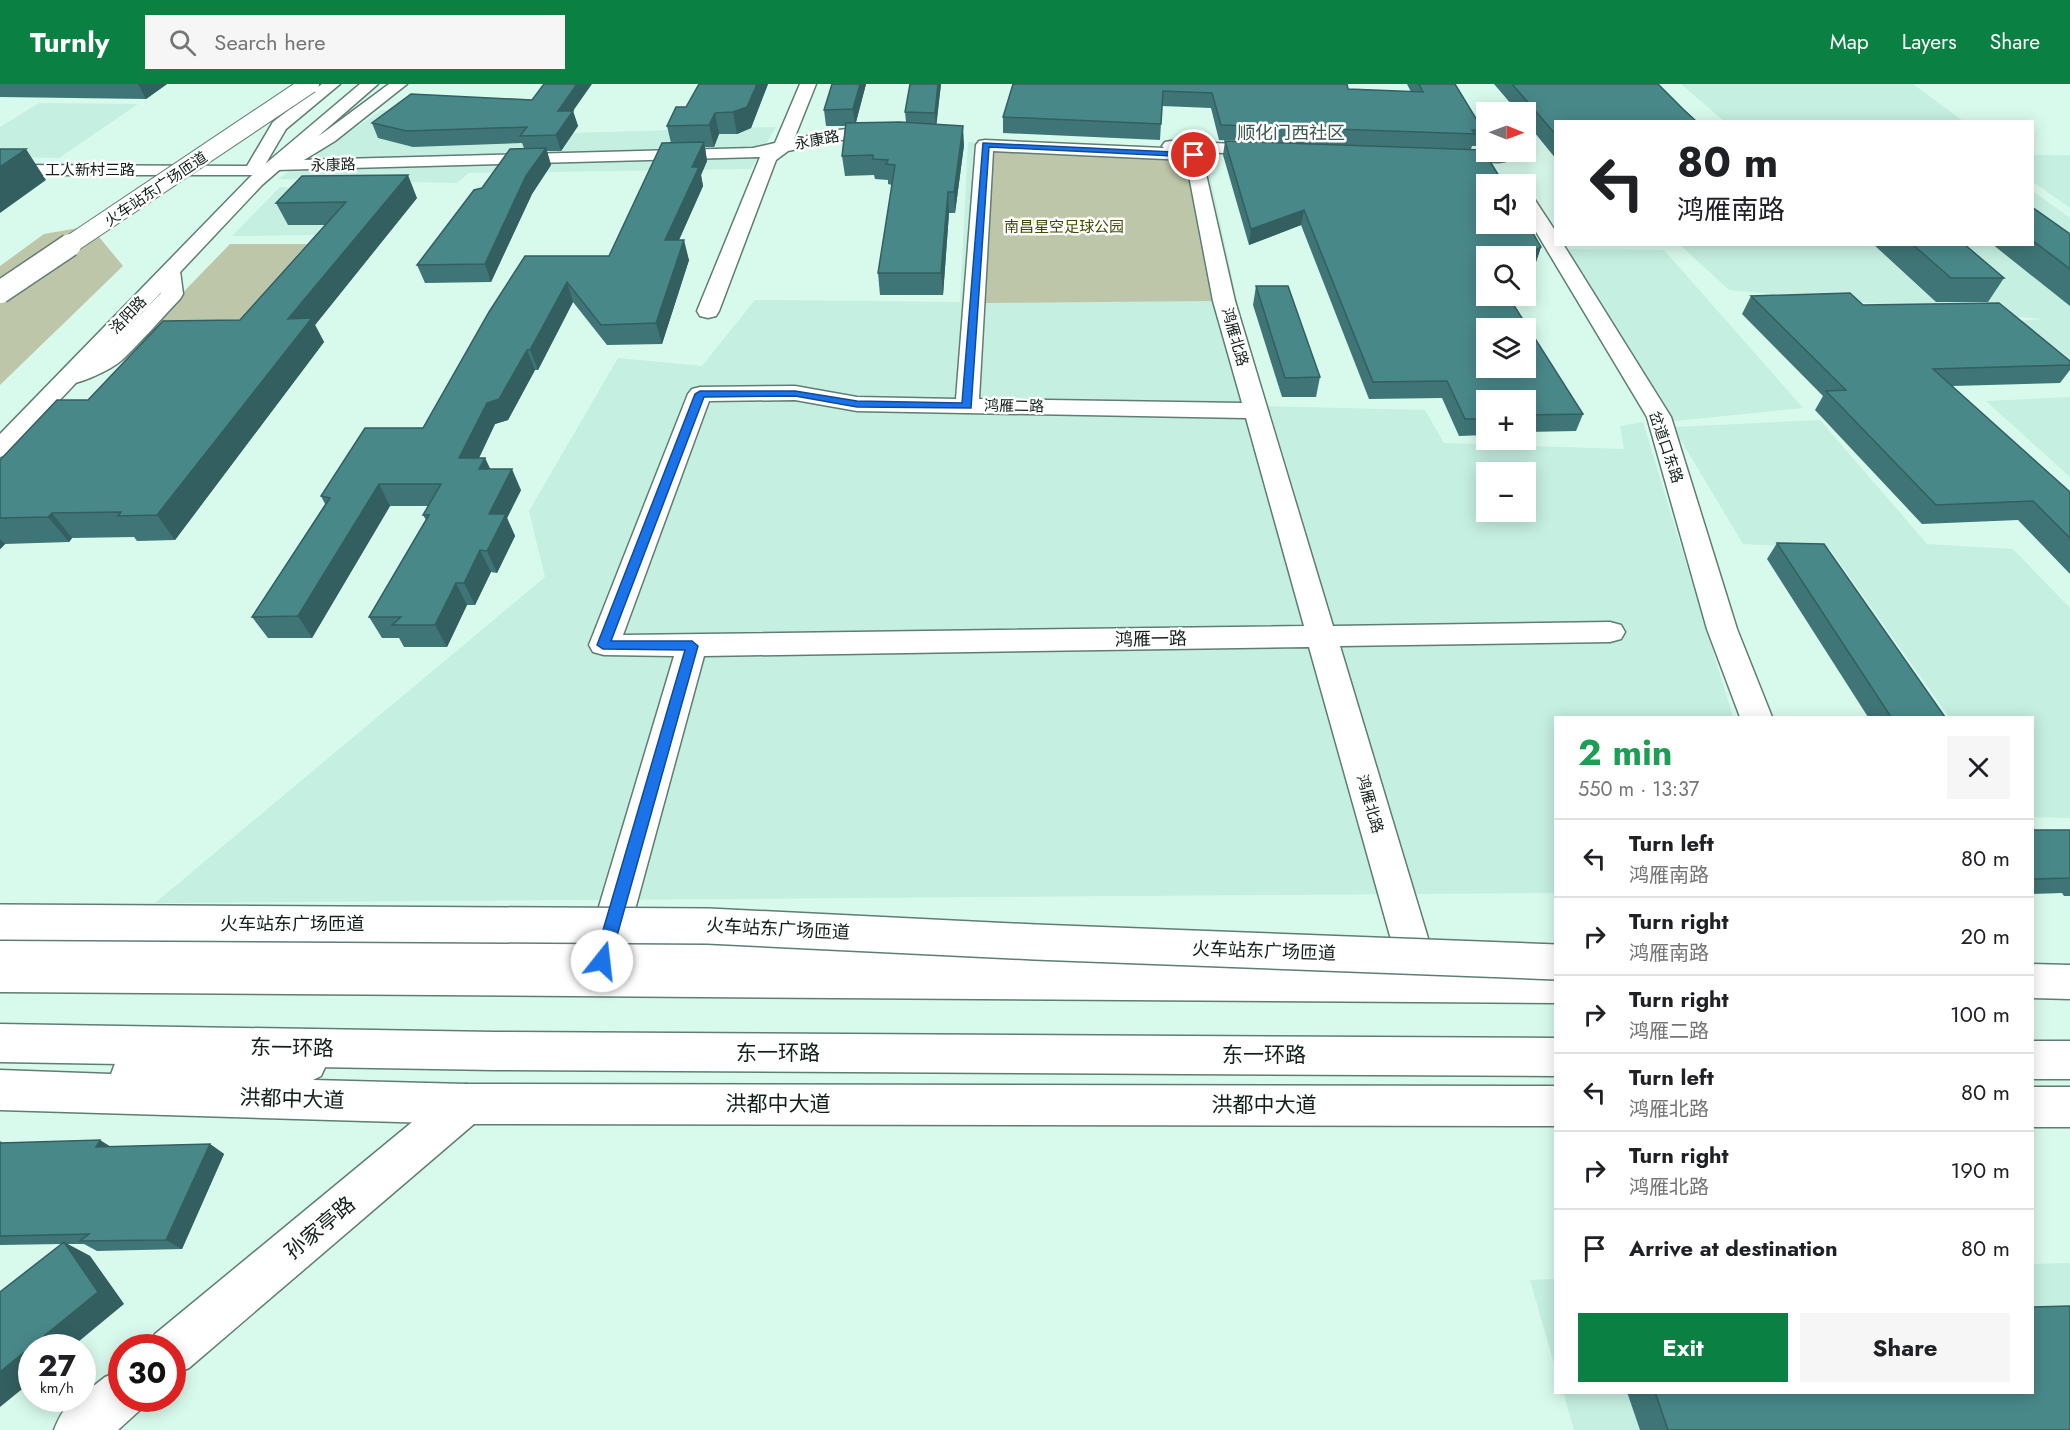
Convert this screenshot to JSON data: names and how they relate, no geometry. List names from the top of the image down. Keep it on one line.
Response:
{"streets":{"main road":["永康路","工人新村三路","火车站东广场匝道","洛阳路","鸿雁北路","鸿雁二路","岔道口东路","鸿雁一路","东一环路","洪都中大道","孙家亭路"]},"crossings":[["永康路","洛阳路"],["工人新村三路","洛阳路"],["鸿雁北路","鸿雁二路"],["鸿雁北路","鸿雁一路"],["鸿雁二路","鸿雁一路"],["洪都中大道","孙家亭路"]],"districts":["顺化门西社区"],"parks":["南昌星空足球公园"],"north":"right","page":{"header":"Turnly","search":"Search here","nav":["Map","Layers","Share"],"map_buttons":["+","−"],"turn":["80 m","鸿雁南路"],"heading":["2 min","550 m · 13:37"],"list":[{"name":"Turn left","note":"鸿雁南路","value":"80 m"},{"name":"Turn right","note":"鸿雁南路","value":"20 m"},{"name":"Turn right","note":"鸿雁二路","value":"100 m"},{"name":"Turn left","note":"鸿雁北路","value":"80 m"},{"name":"Turn right","note":"鸿雁北路","value":"190 m"},{"name":"Arrive at destination","value":"80 m"}],"buttons":["Exit","Share"],"speed":"27 km/h","limit":"30"}}
